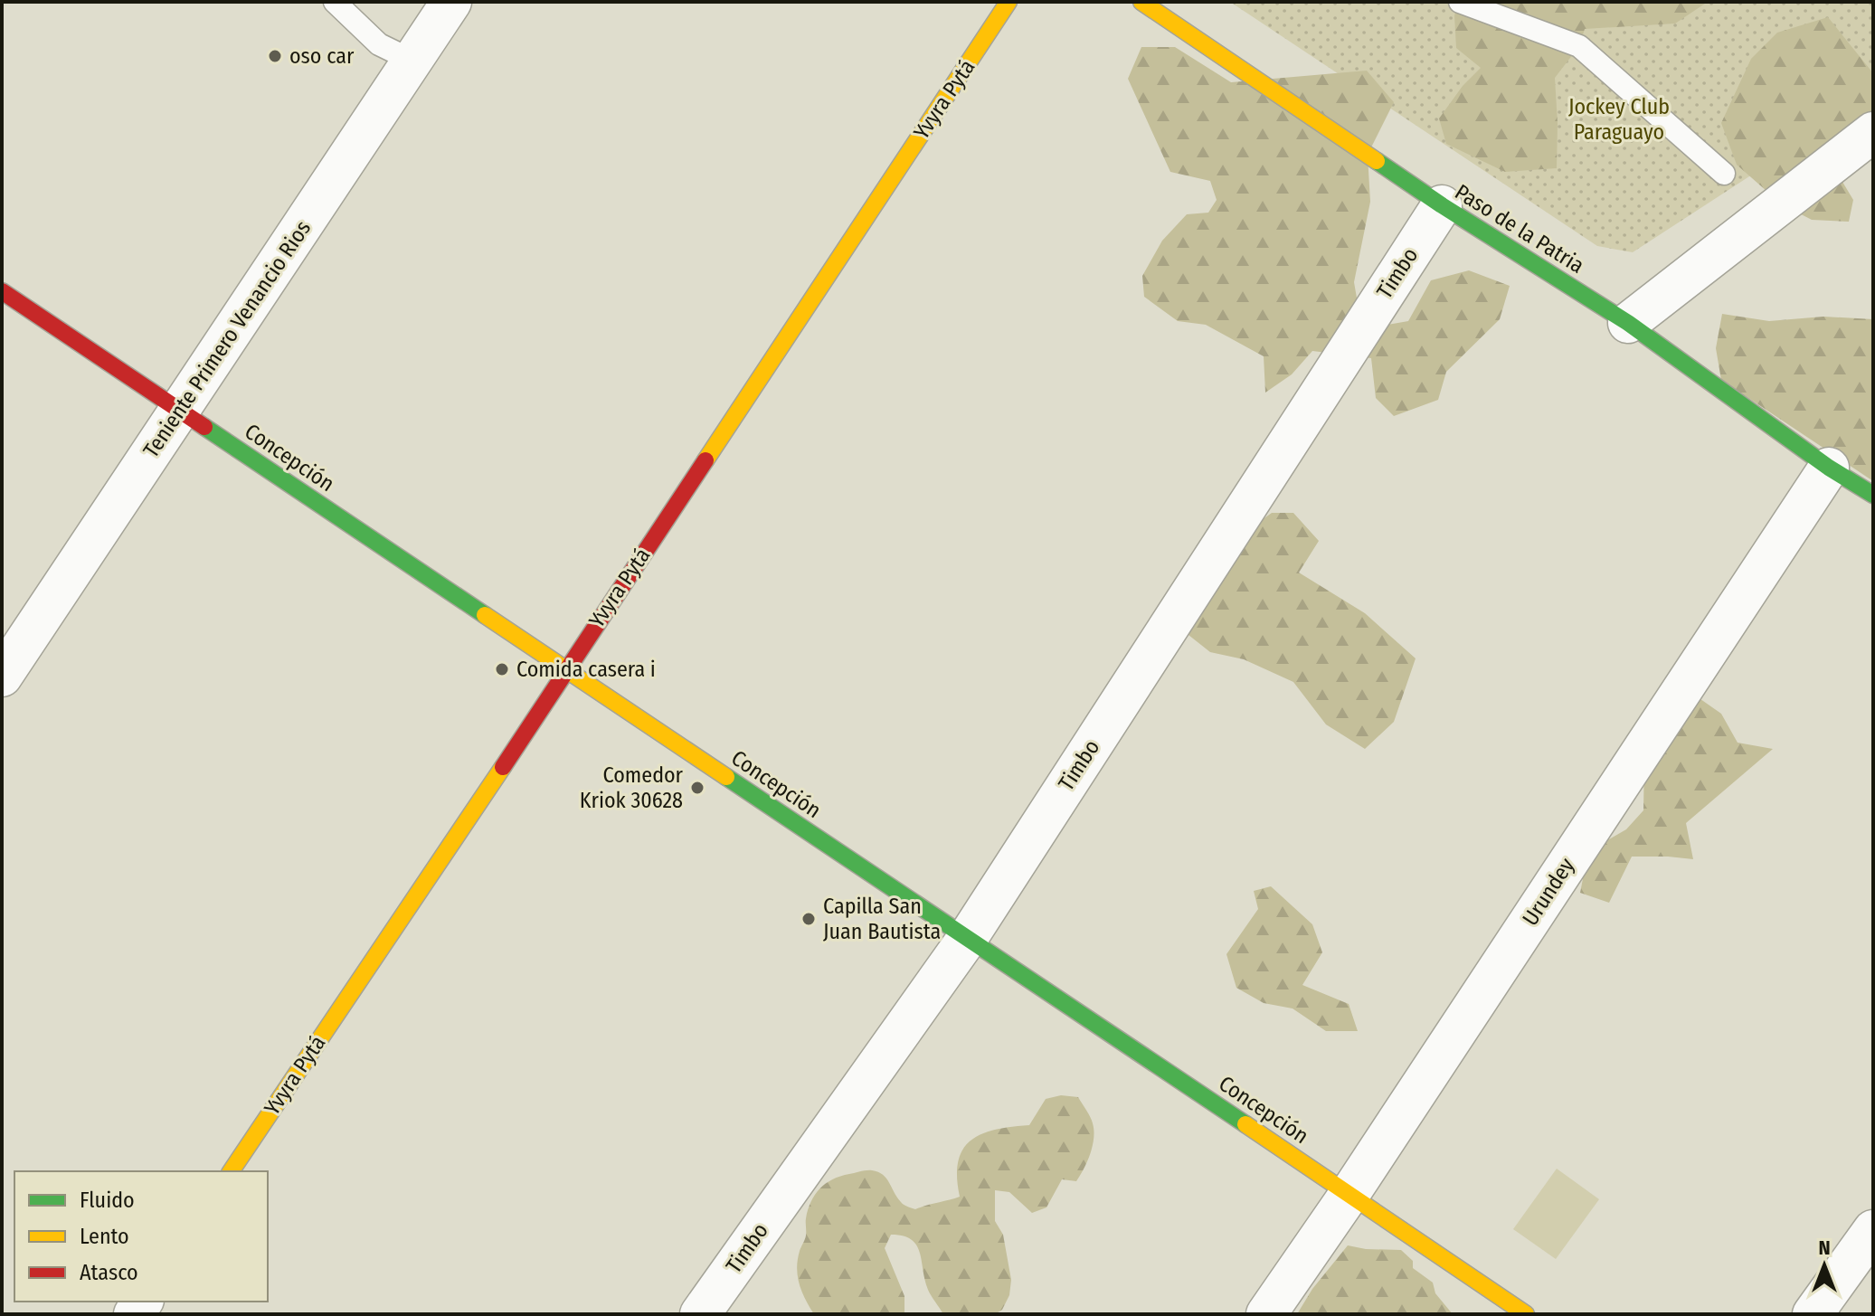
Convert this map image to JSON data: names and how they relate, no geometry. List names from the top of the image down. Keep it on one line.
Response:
{"streets":{"street":["Yvyra Pytá","Paso de la Patria","Timbo","Teniente Primero Venancio Rios","Concepción","Urundey"]},"crossings":[["Yvyra Pytá","Concepción"],["Paso de la Patria","Timbo"],["Paso de la Patria","Urundey"],["Timbo","Concepción"],["Teniente Primero Venancio Rios","Concepción"],["Concepción","Urundey"]],"parks":["Jockey Club Paraguayo"],"places":["oso car","Comida casera i","Comedor Kriok 30628","Capilla San Juan Bautista"],"legend":["Fluido","Lento","Atasco"],"north":"top"}
